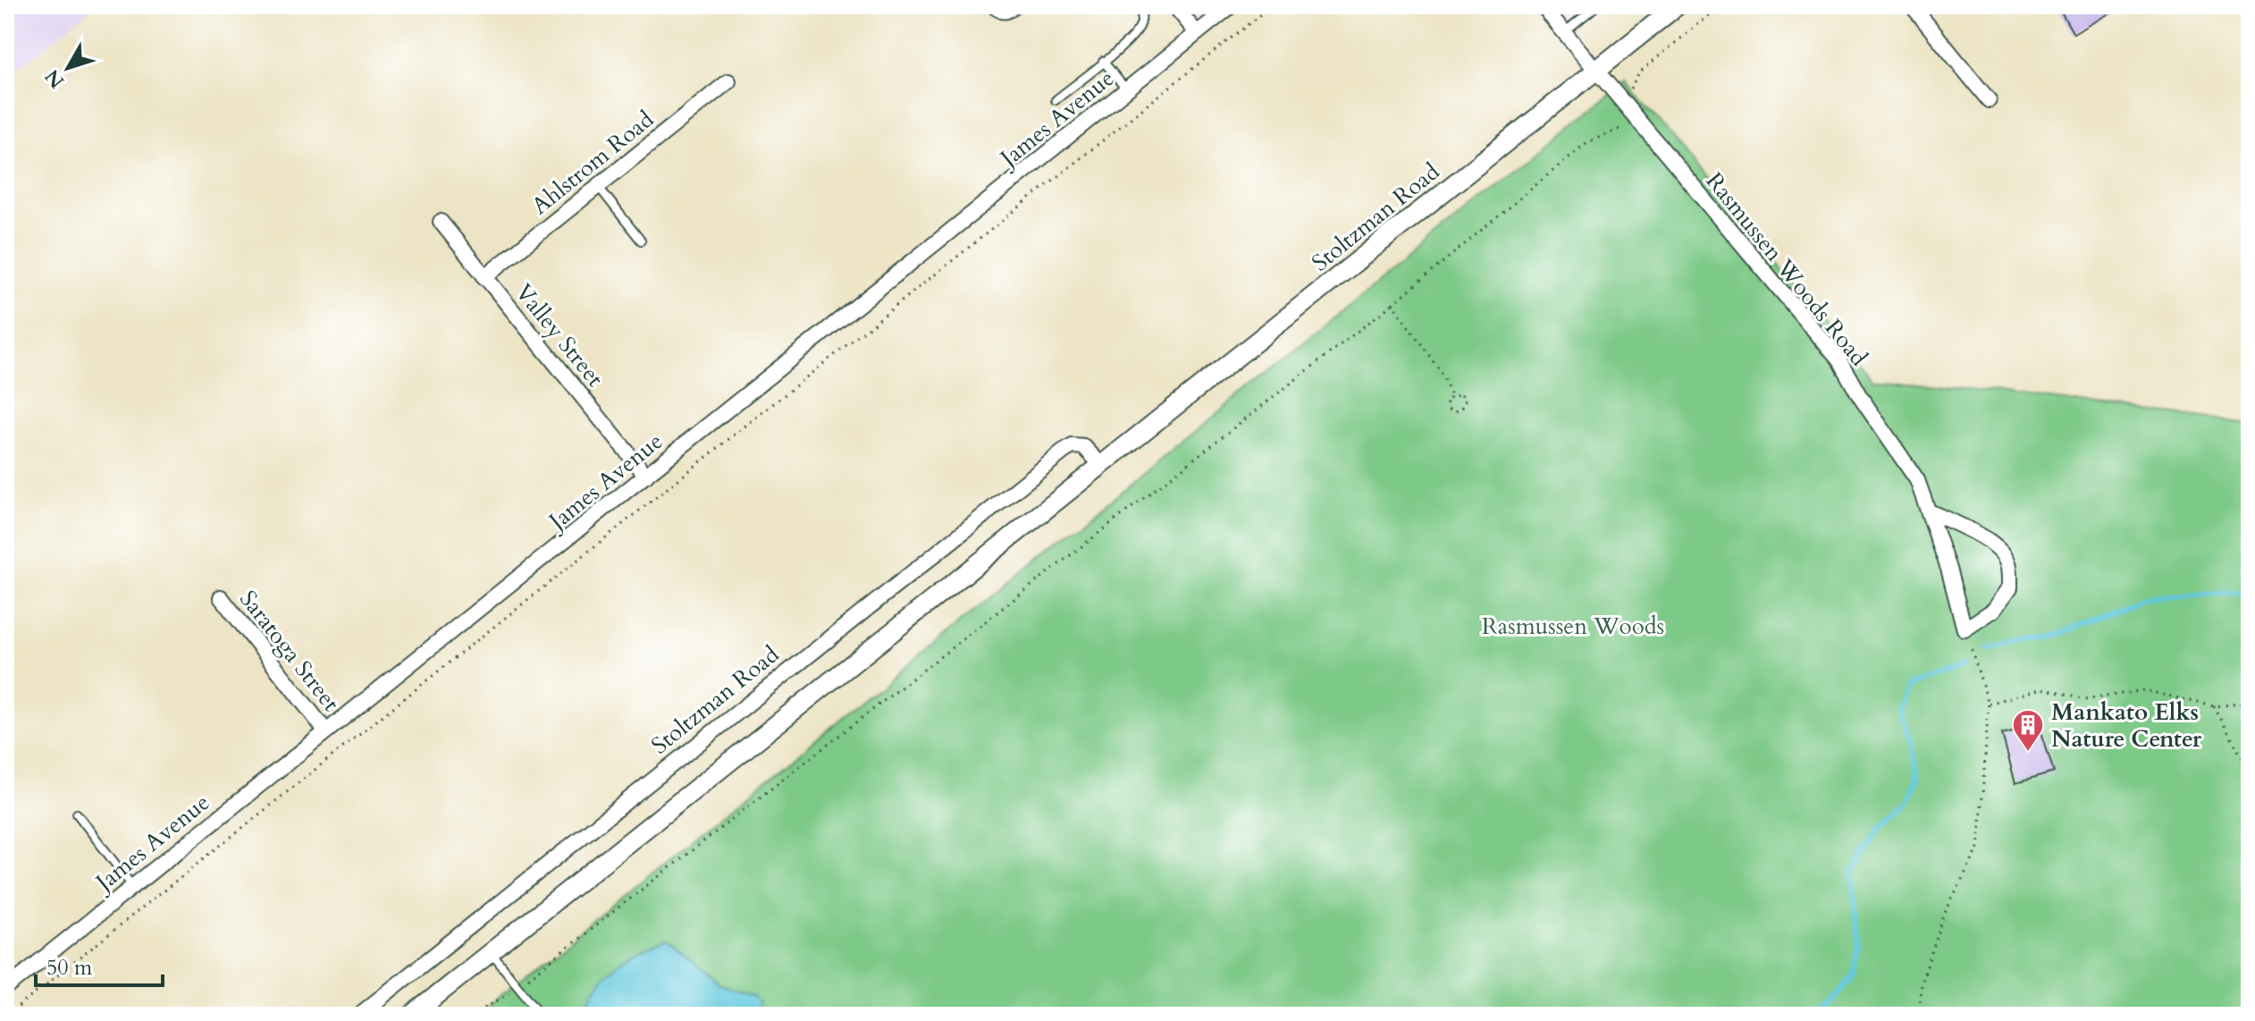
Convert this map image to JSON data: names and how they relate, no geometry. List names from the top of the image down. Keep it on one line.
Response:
{"streets":{"street":["James Avenue","Ahlstrom Road","Stoltzman Road","Rasmussen Woods Road","Valley Street","Saratoga Street"]},"crossings":[["James Avenue","Valley Street"],["James Avenue","Saratoga Street"],["Ahlstrom Road","Valley Street"],["Stoltzman Road","Rasmussen Woods Road"]],"parks":["Rasmussen Woods"],"places":{"building":["Mankato Elks Nature Center"]},"scale_bar":"50 m","north":"bottom left"}
